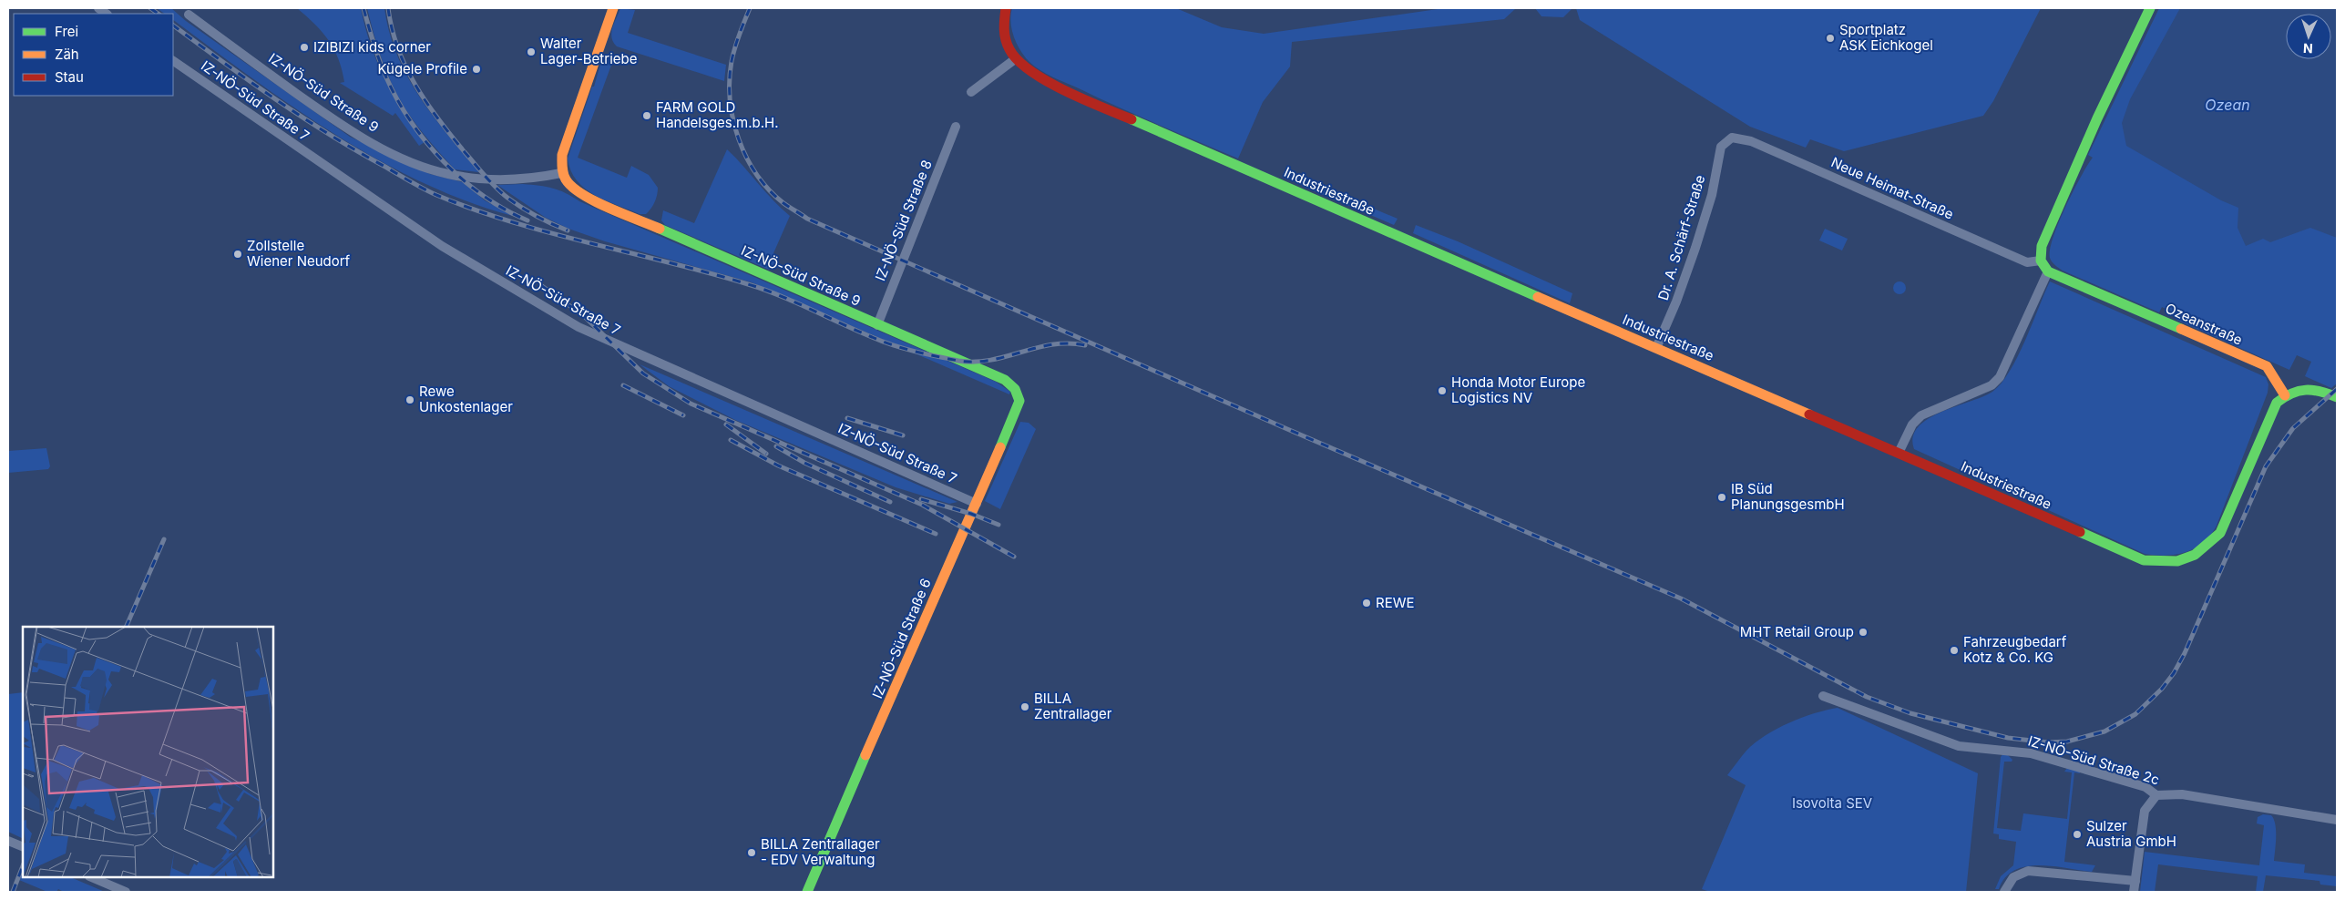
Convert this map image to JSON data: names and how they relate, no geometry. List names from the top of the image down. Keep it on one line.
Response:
{"streets":{"street":["IZ-NÖ-Süd Straße 9","IZ-NÖ-Süd Straße 7","Neue Heimat-Straße","Industriestraße","IZ-NÖ-Süd Straße 8","Dr. A. Schärf-Straße","Ozeanstraße","IZ-NÖ-Süd Straße 6","IZ-NÖ-Süd Straße 2c"]},"crossings":[["IZ-NÖ-Süd Straße 9","IZ-NÖ-Süd Straße 8"],["IZ-NÖ-Süd Straße 9","IZ-NÖ-Süd Straße 6"],["IZ-NÖ-Süd Straße 7","IZ-NÖ-Süd Straße 6"],["Neue Heimat-Straße","Dr. A. Schärf-Straße"],["Industriestraße","Dr. A. Schärf-Straße"],["Industriestraße","Ozeanstraße"]],"water":["Ozean"],"parks":["Isovolta SEV"],"places":["Sportplatz ASK Eichkogel","IZIBIZI kids corner","Walter Lager-Betriebe","Kügele Profile","FARM GOLD Handelsges.m.b.H.","Zollstelle Wiener Neudorf","Honda Motor Europe Logistics NV","Rewe Unkostenlager","IB Süd PlanungsgesmbH","REWE","MHT Retail Group","Fahrzeugbedarf Kotz & Co. KG","BILLA Zentrallager","Sulzer Austria GmbH","BILLA Zentrallager - EDV Verwaltung"],"legend":["Frei","Zäh","Stau"],"north":"bottom"}
